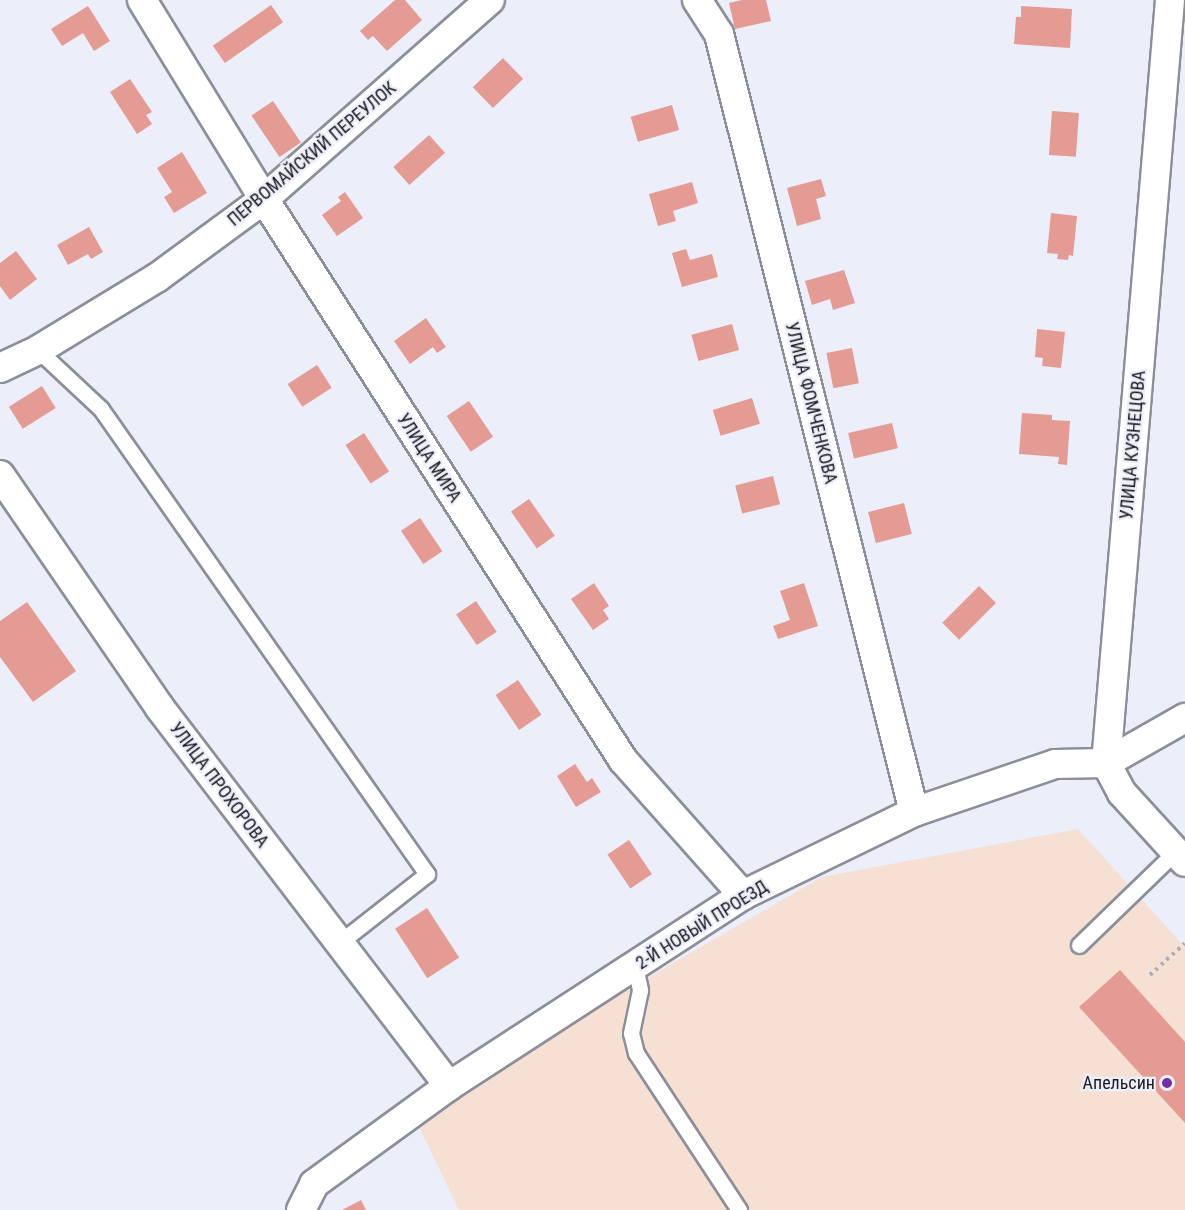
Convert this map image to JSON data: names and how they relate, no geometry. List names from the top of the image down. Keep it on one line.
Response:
{"streets":{"street":["ПЕРВОМАЙСКИЙ ПЕРЕУЛОК","УЛИЦА ФОМЧЕНКОВА","УЛИЦА КУЗНЕЦОВА","УЛИЦА МИРА","УЛИЦА ПРОХОРОВА","2-Й НОВЫЙ ПРОЕЗД"]},"crossings":[["ПЕРВОМАЙСКИЙ ПЕРЕУЛОК","УЛИЦА МИРА"],["УЛИЦА ФОМЧЕНКОВА","2-Й НОВЫЙ ПРОЕЗД"],["УЛИЦА КУЗНЕЦОВА","2-Й НОВЫЙ ПРОЕЗД"],["УЛИЦА МИРА","2-Й НОВЫЙ ПРОЕЗД"],["УЛИЦА ПРОХОРОВА","2-Й НОВЫЙ ПРОЕЗД"]],"places":["Апельсин"]}
